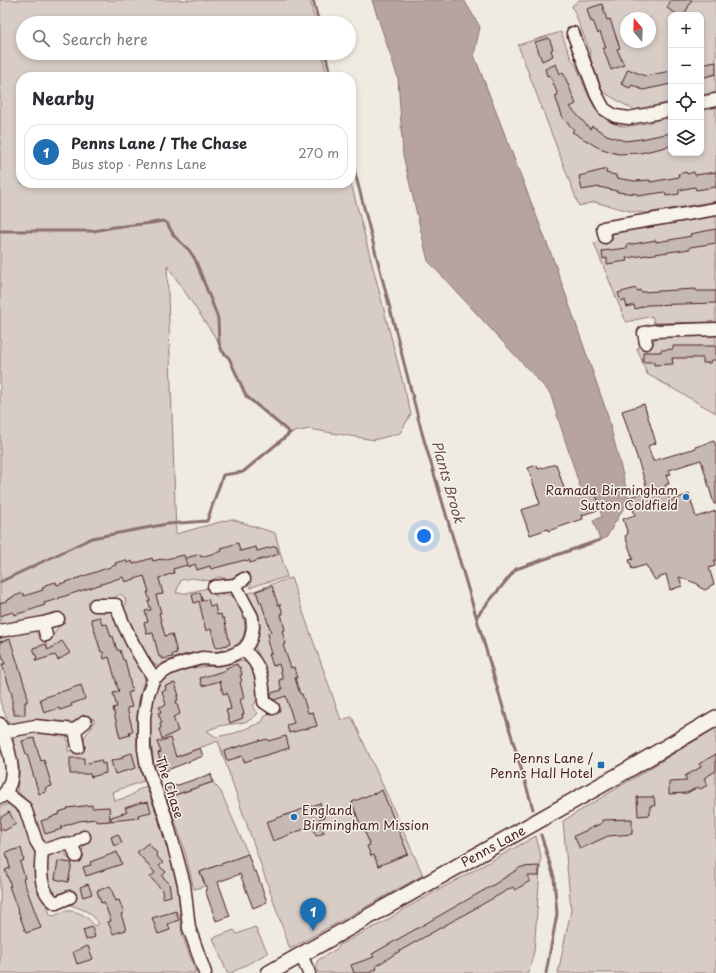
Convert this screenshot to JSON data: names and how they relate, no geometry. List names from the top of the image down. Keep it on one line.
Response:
{"streets":{"main road":["Penns Lane"],"street":["The Chase"]},"water":["Plants Brook"],"places":{"other":["Ramada Birmingham Sutton Coldfield","England Birmingham Mission"],"transit":["Penns Lane / Penns Hall Hotel"]},"north":"top","page":{"map_buttons":["+","−"],"search":"Search here","heading":"Nearby","list":[{"mark":"1","name":"Penns Lane / The Chase","note":"Bus stop · Penns Lane","value":"270 m"}],"pins":"1"}}
